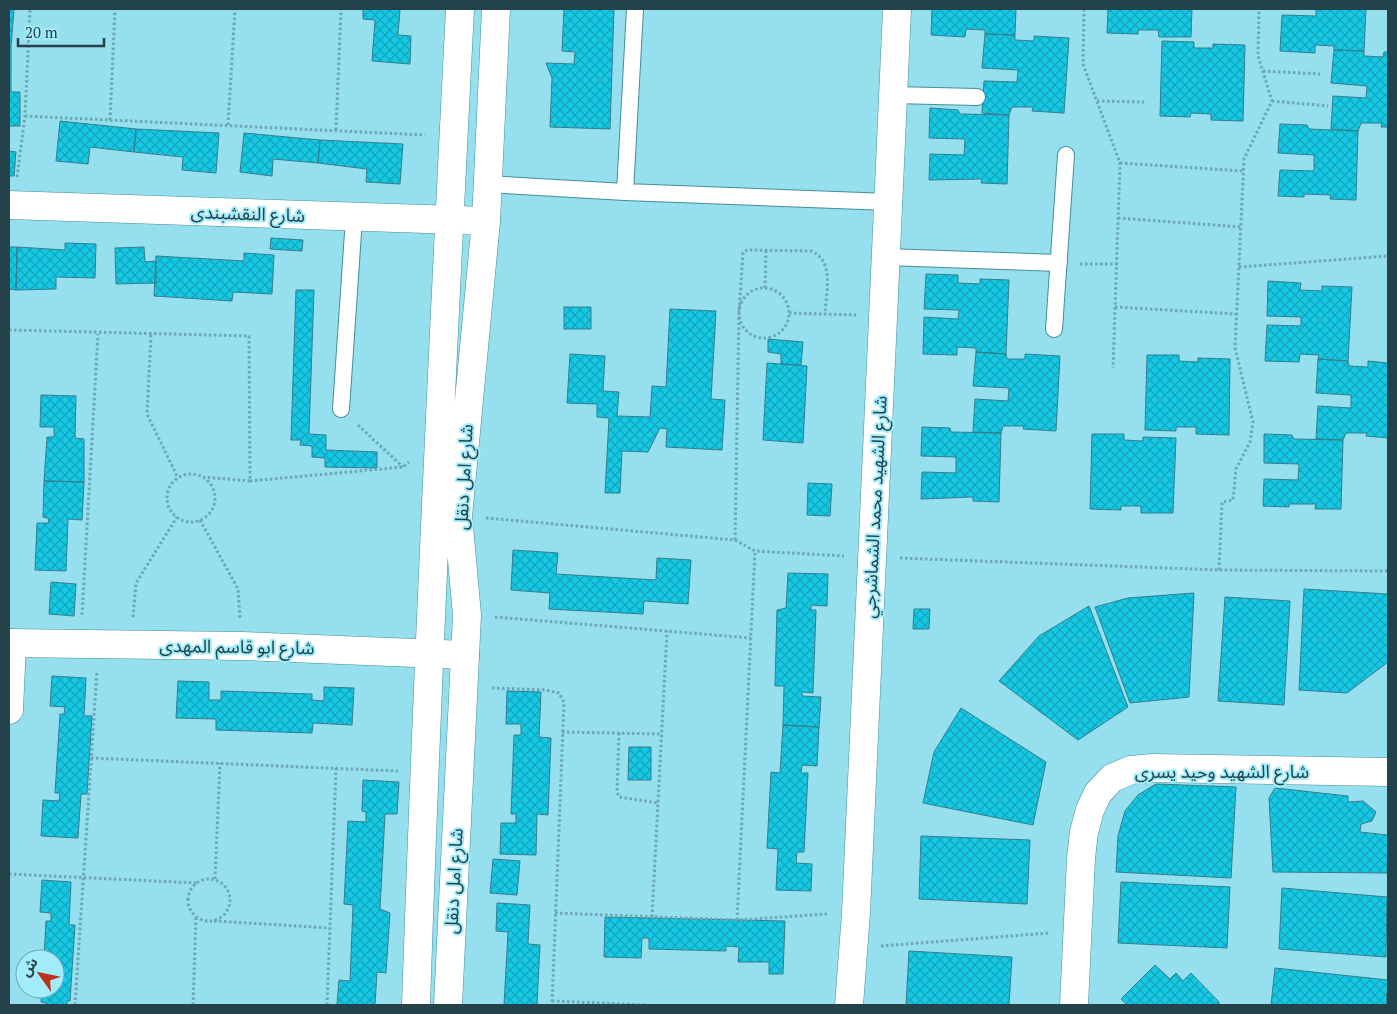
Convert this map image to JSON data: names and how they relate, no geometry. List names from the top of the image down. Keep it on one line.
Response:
{"streets":{"street":["شارع النقشبندى","شارع امل دنقل","شارع الشهيد محمد الشماشرجي","شارع ابو قاسم المهدى","شارع الشهيد وحيد يسرى"]},"crossings":[["شارع النقشبندى","شارع امل دنقل"],["شارع امل دنقل","شارع ابو قاسم المهدى"]],"scale_bar":"20 m","north":"top left"}
